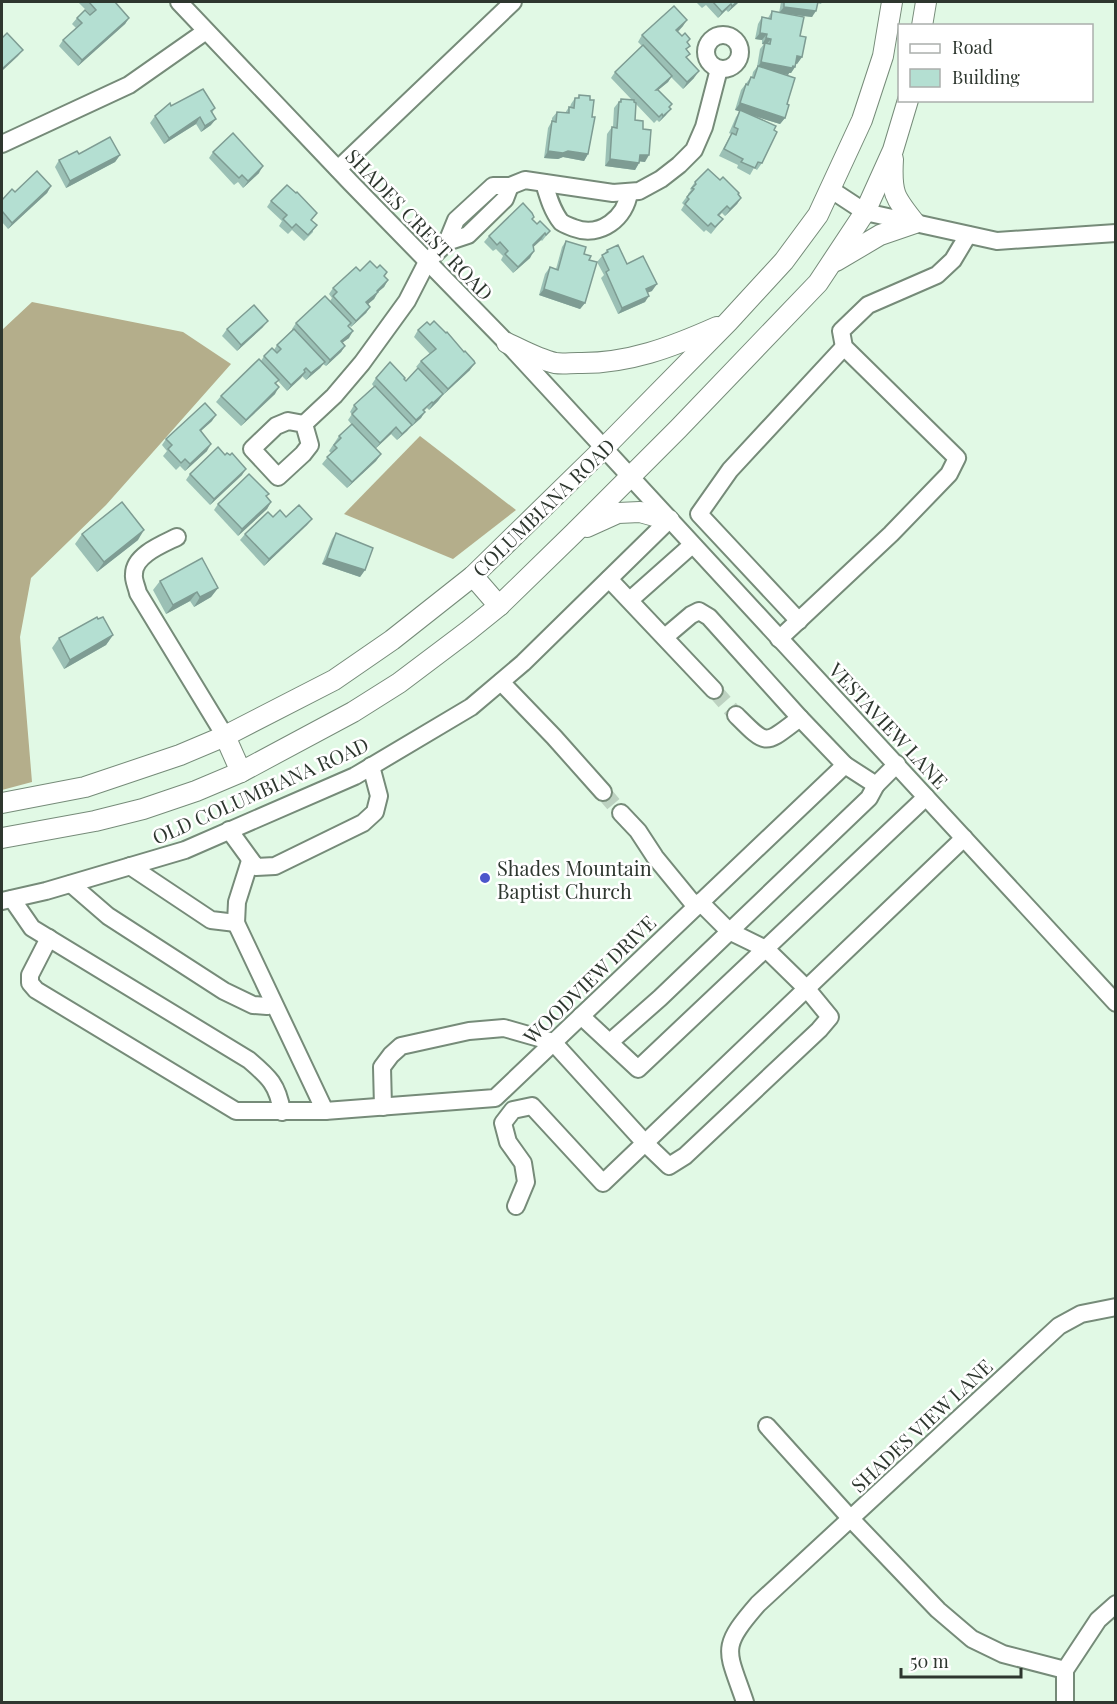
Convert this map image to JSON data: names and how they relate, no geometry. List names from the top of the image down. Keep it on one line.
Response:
{"streets":{"main road":["COLUMBIANA ROAD"],"street":["SHADES CREST ROAD","VESTAVIEW LANE","OLD COLUMBIANA ROAD","WOODVIEW DRIVE","SHADES VIEW LANE"]},"crossings":[["SHADES CREST ROAD","COLUMBIANA ROAD"],["SHADES CREST ROAD","VESTAVIEW LANE"],["COLUMBIANA ROAD","VESTAVIEW LANE"],["VESTAVIEW LANE","OLD COLUMBIANA ROAD"]],"places":["Shades Mountain Baptist Church"],"legend":["Road","Building"],"scale_bar":"50 m"}
